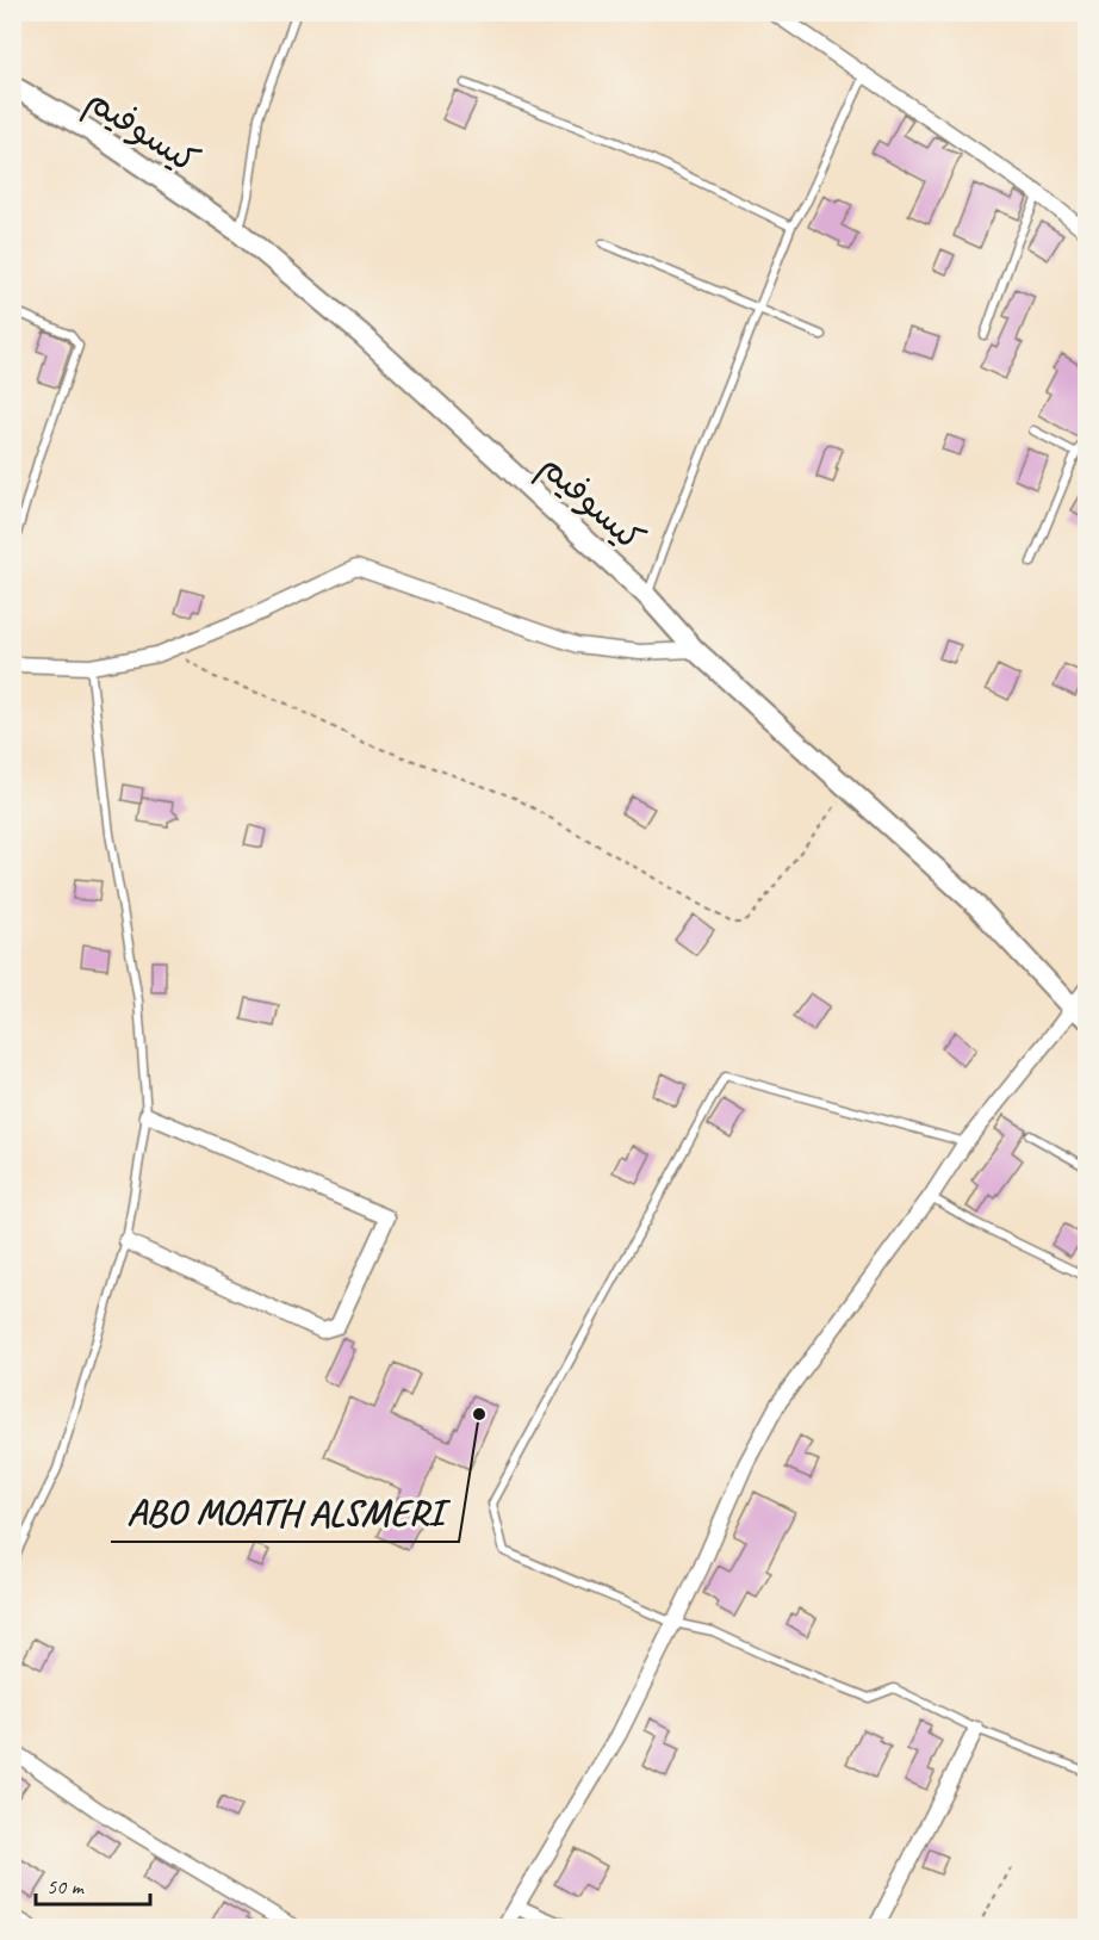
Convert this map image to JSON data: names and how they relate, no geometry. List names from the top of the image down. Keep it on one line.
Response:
{"streets":{"street":["كيسوفيم"]},"places":["ABO MOATH ALSMERI"],"scale_bar":"50 m"}
